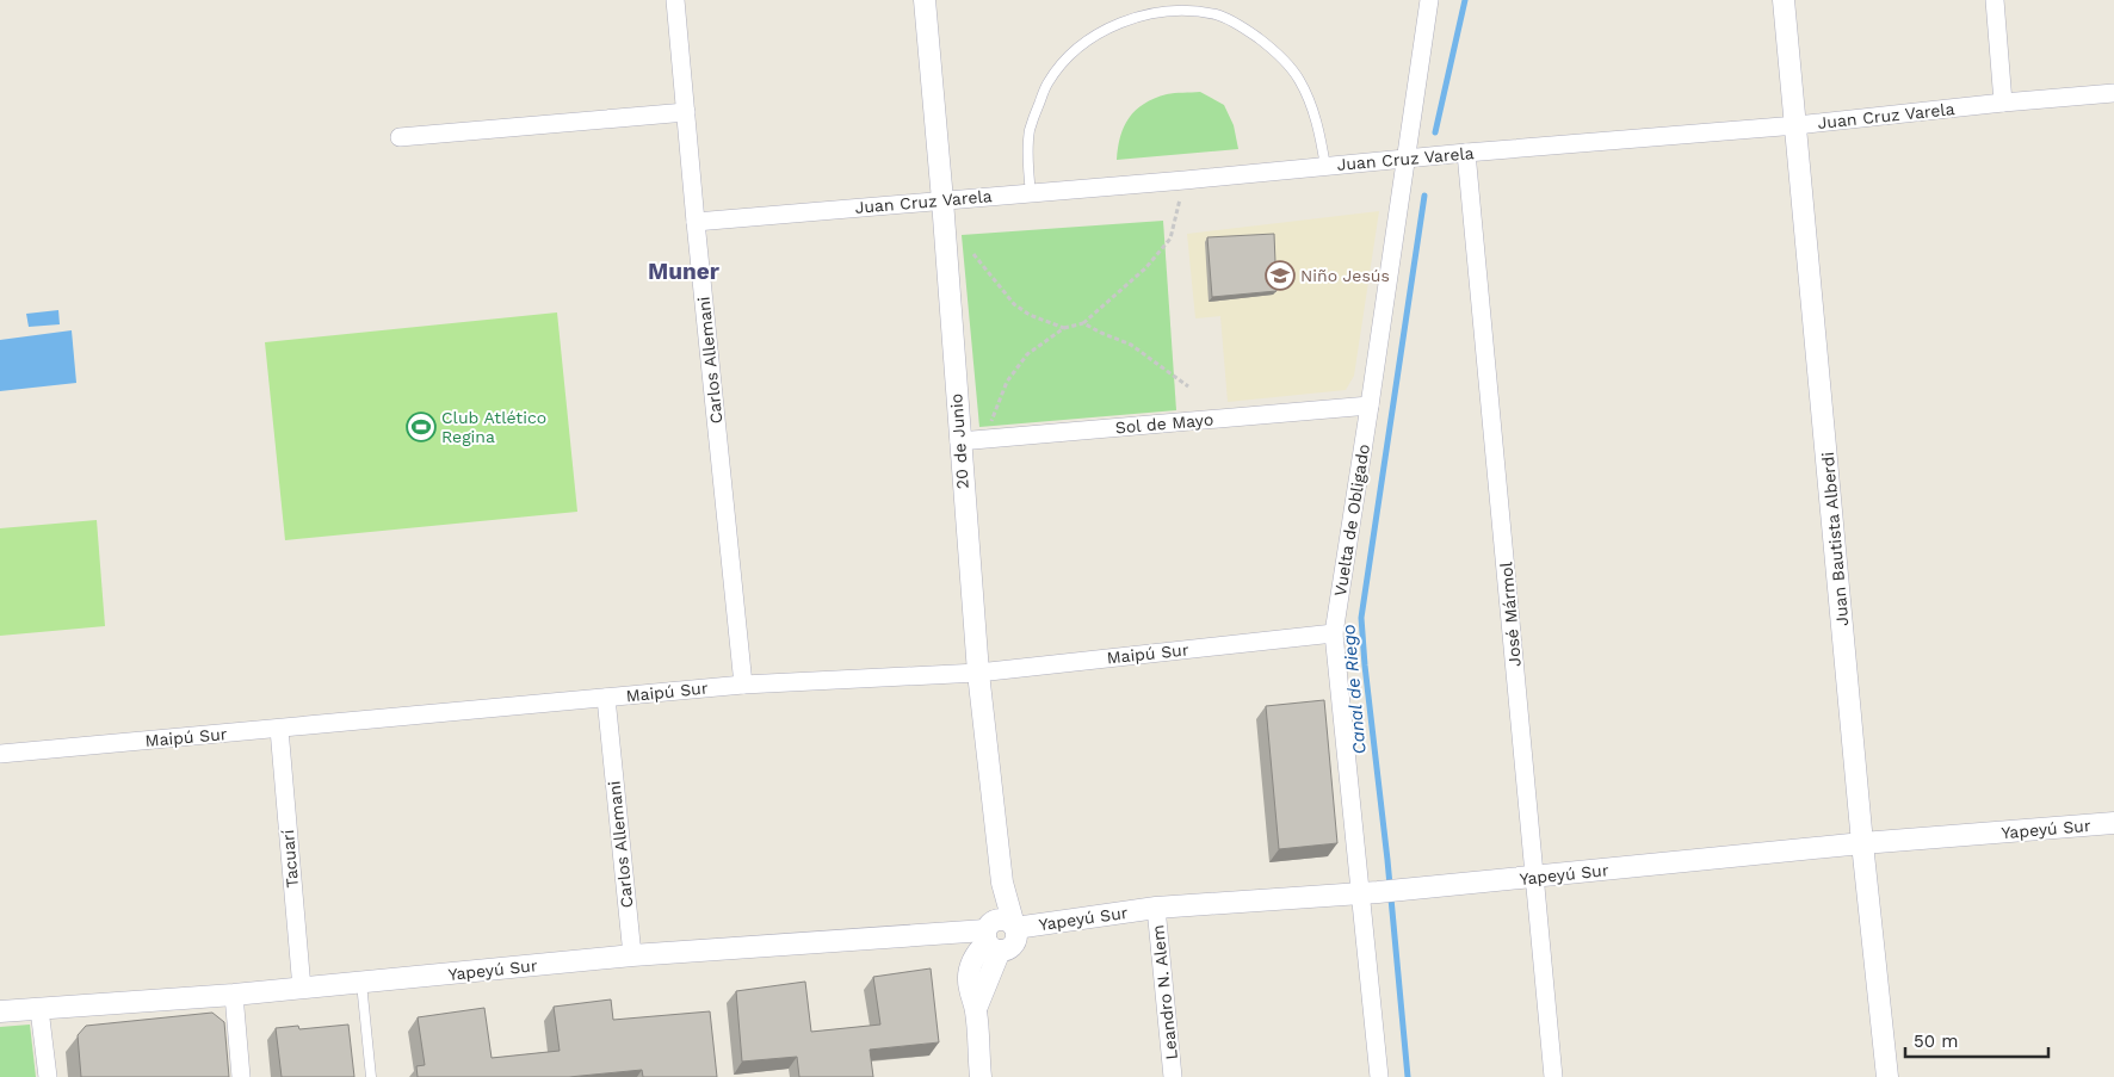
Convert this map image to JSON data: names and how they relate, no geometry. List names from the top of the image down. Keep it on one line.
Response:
{"streets":{"street":["Juan Cruz Varela","Carlos Allemani","Sol de Mayo","20 de Junio","Vuelta de Obligado","Juan Bautista Alberdi","José Mármol","Maipú Sur","Yapeyú Sur","Tacuarí","Leandro N. Alem"]},"crossings":[["Juan Cruz Varela","Carlos Allemani"],["Juan Cruz Varela","20 de Junio"],["Juan Cruz Varela","Vuelta de Obligado"],["Juan Cruz Varela","Juan Bautista Alberdi"],["Juan Cruz Varela","José Mármol"],["Carlos Allemani","Maipú Sur"],["Carlos Allemani","Yapeyú Sur"],["Sol de Mayo","20 de Junio"],["Sol de Mayo","Vuelta de Obligado"],["20 de Junio","Maipú Sur"],["20 de Junio","Yapeyú Sur"],["Vuelta de Obligado","Maipú Sur"],["Vuelta de Obligado","Yapeyú Sur"],["Juan Bautista Alberdi","Yapeyú Sur"],["José Mármol","Yapeyú Sur"],["Maipú Sur","Tacuarí"],["Yapeyú Sur","Tacuarí"],["Yapeyú Sur","Leandro N. Alem"]],"districts":["Muner"],"water":["Canal de Riego"],"places":{"school or university":["Niño Jesús"],"sports":["Club Atlético Regina"]},"scale_bar":"50 m"}
